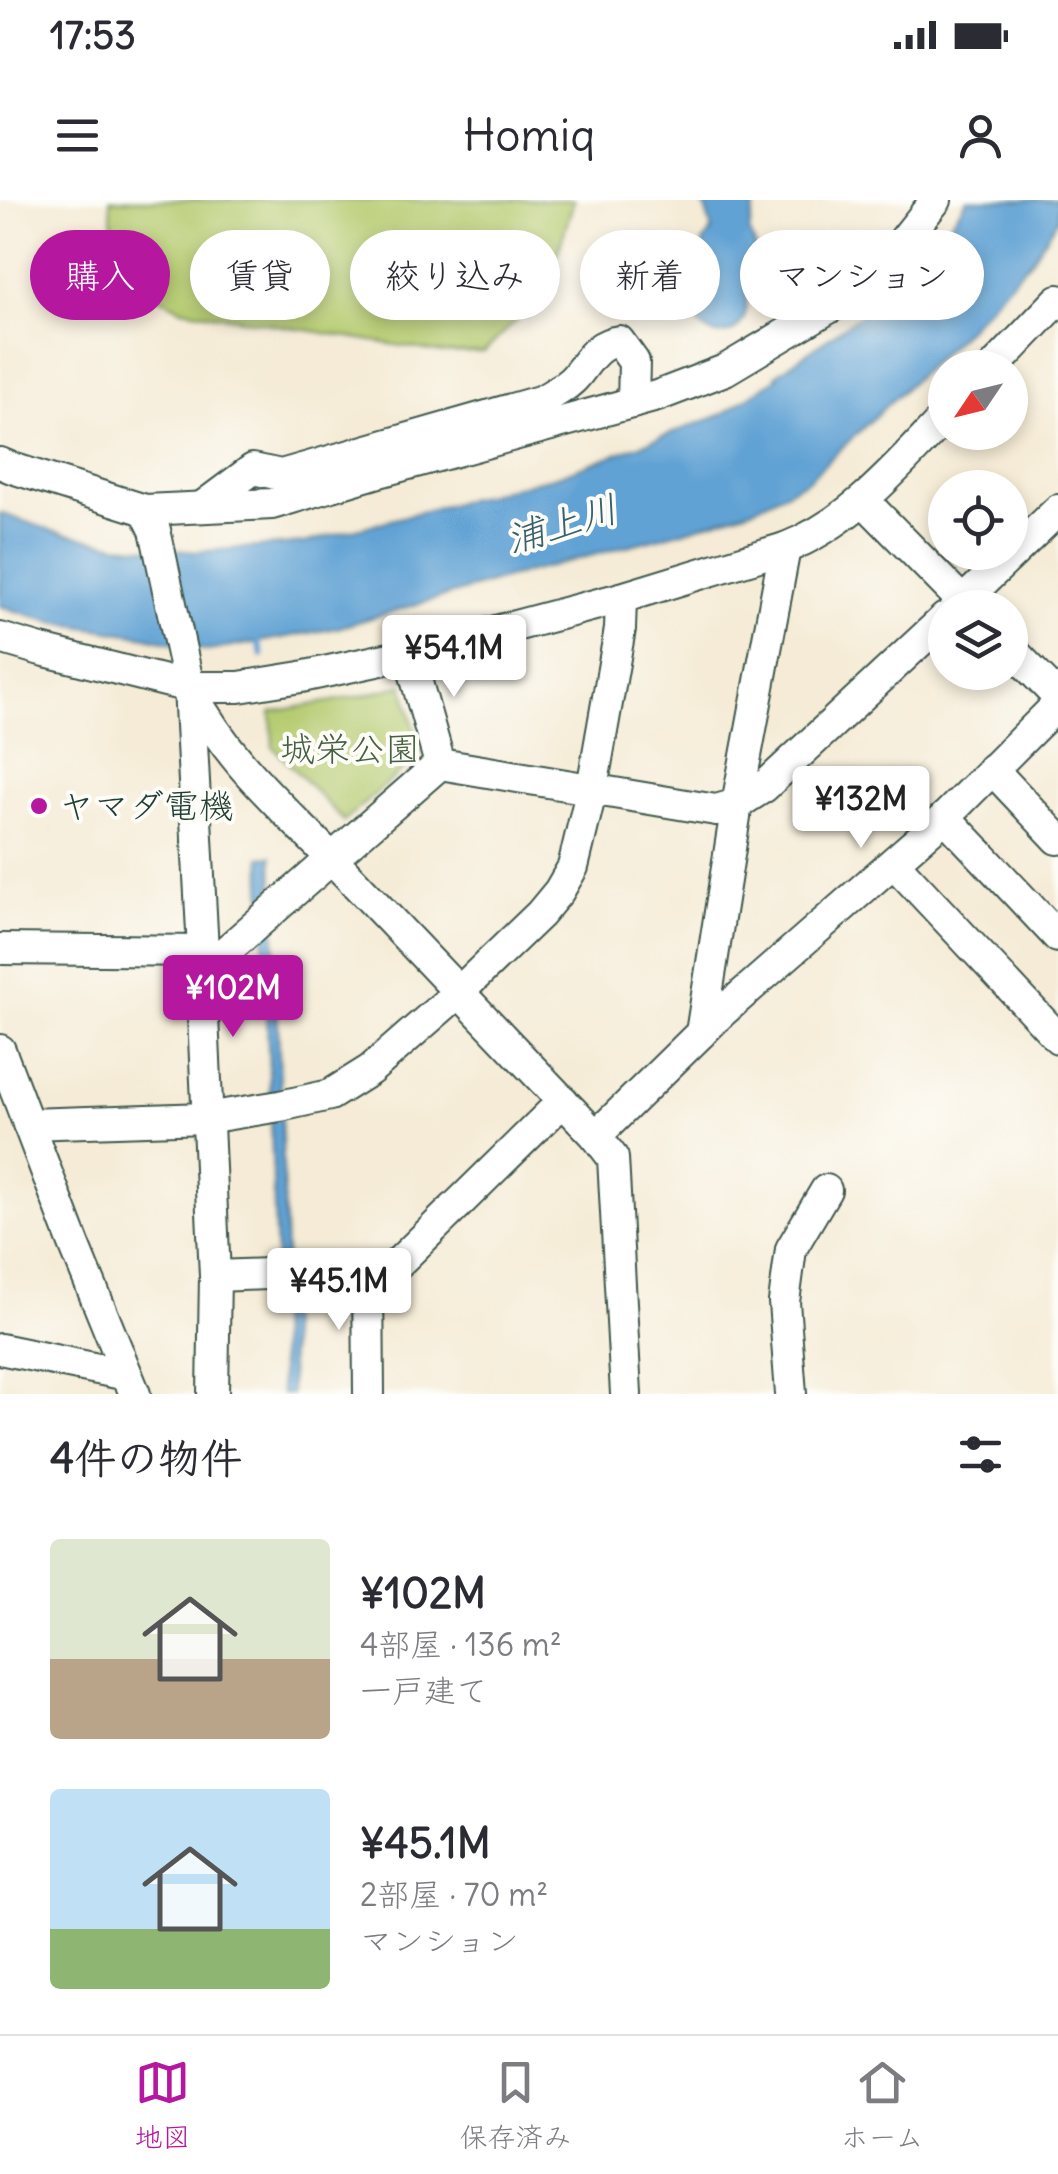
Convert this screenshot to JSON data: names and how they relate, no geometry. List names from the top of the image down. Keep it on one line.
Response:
{"water":["浦上川"],"parks":["城栄公園"],"places":["ヤマダ電機"],"north":"bottom left","page":{"status":"17:53","header":"Homiq","chip":["購入","賃貸","絞り込み","新着","マンション"],"price":["¥54.1M","¥132M","¥102M","¥45.1M"],"heading":"4件の物件","list":[{"name":"¥102M","note":"4部屋 · 136 m² · 一戸建て"},{"name":"¥45.1M","note":"2部屋 · 70 m² · マンション"}],"tabs":["地図","保存済み","ホーム"]}}
